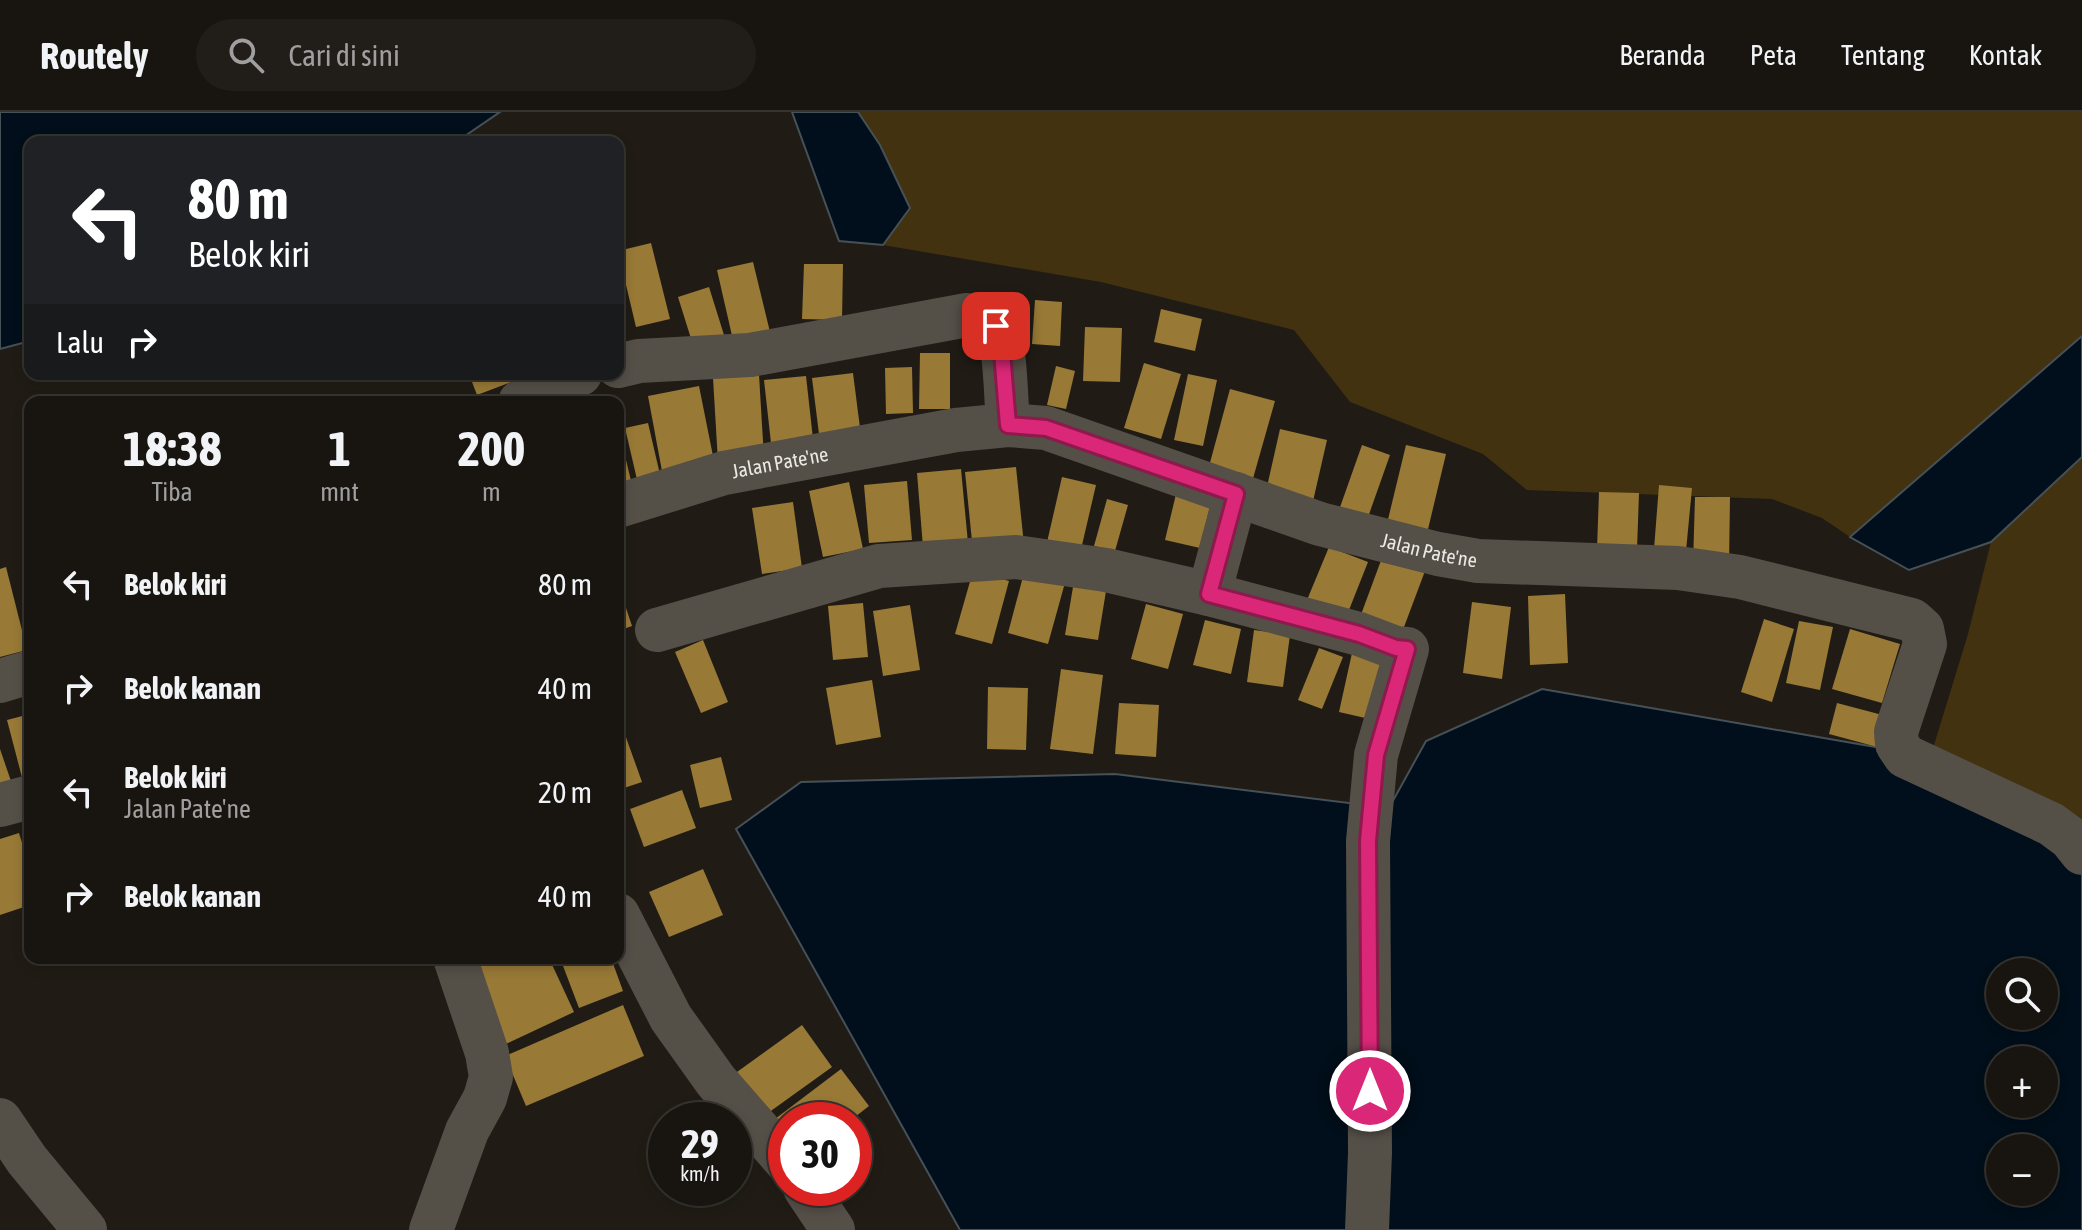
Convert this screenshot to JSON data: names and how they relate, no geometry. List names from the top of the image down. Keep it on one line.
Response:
{"streets":{"street":["Jalan Pate'ne"]},"page":{"header":"Routely","search":"Cari di sini","nav":["Beranda","Peta","Tentang","Kontak"],"turn":["80 m","Belok kiri"],"then":"Lalu","eta":["18:38","Tiba","1","mnt","200","m"],"list":[{"name":"Belok kiri","value":"80 m"},{"name":"Belok kanan","value":"40 m"},{"name":"Belok kiri","note":"Jalan Pate'ne","value":"20 m"},{"name":"Belok kanan","value":"40 m"}],"map_buttons":["+","−"],"speed":"29 km/h","limit":"30"}}
